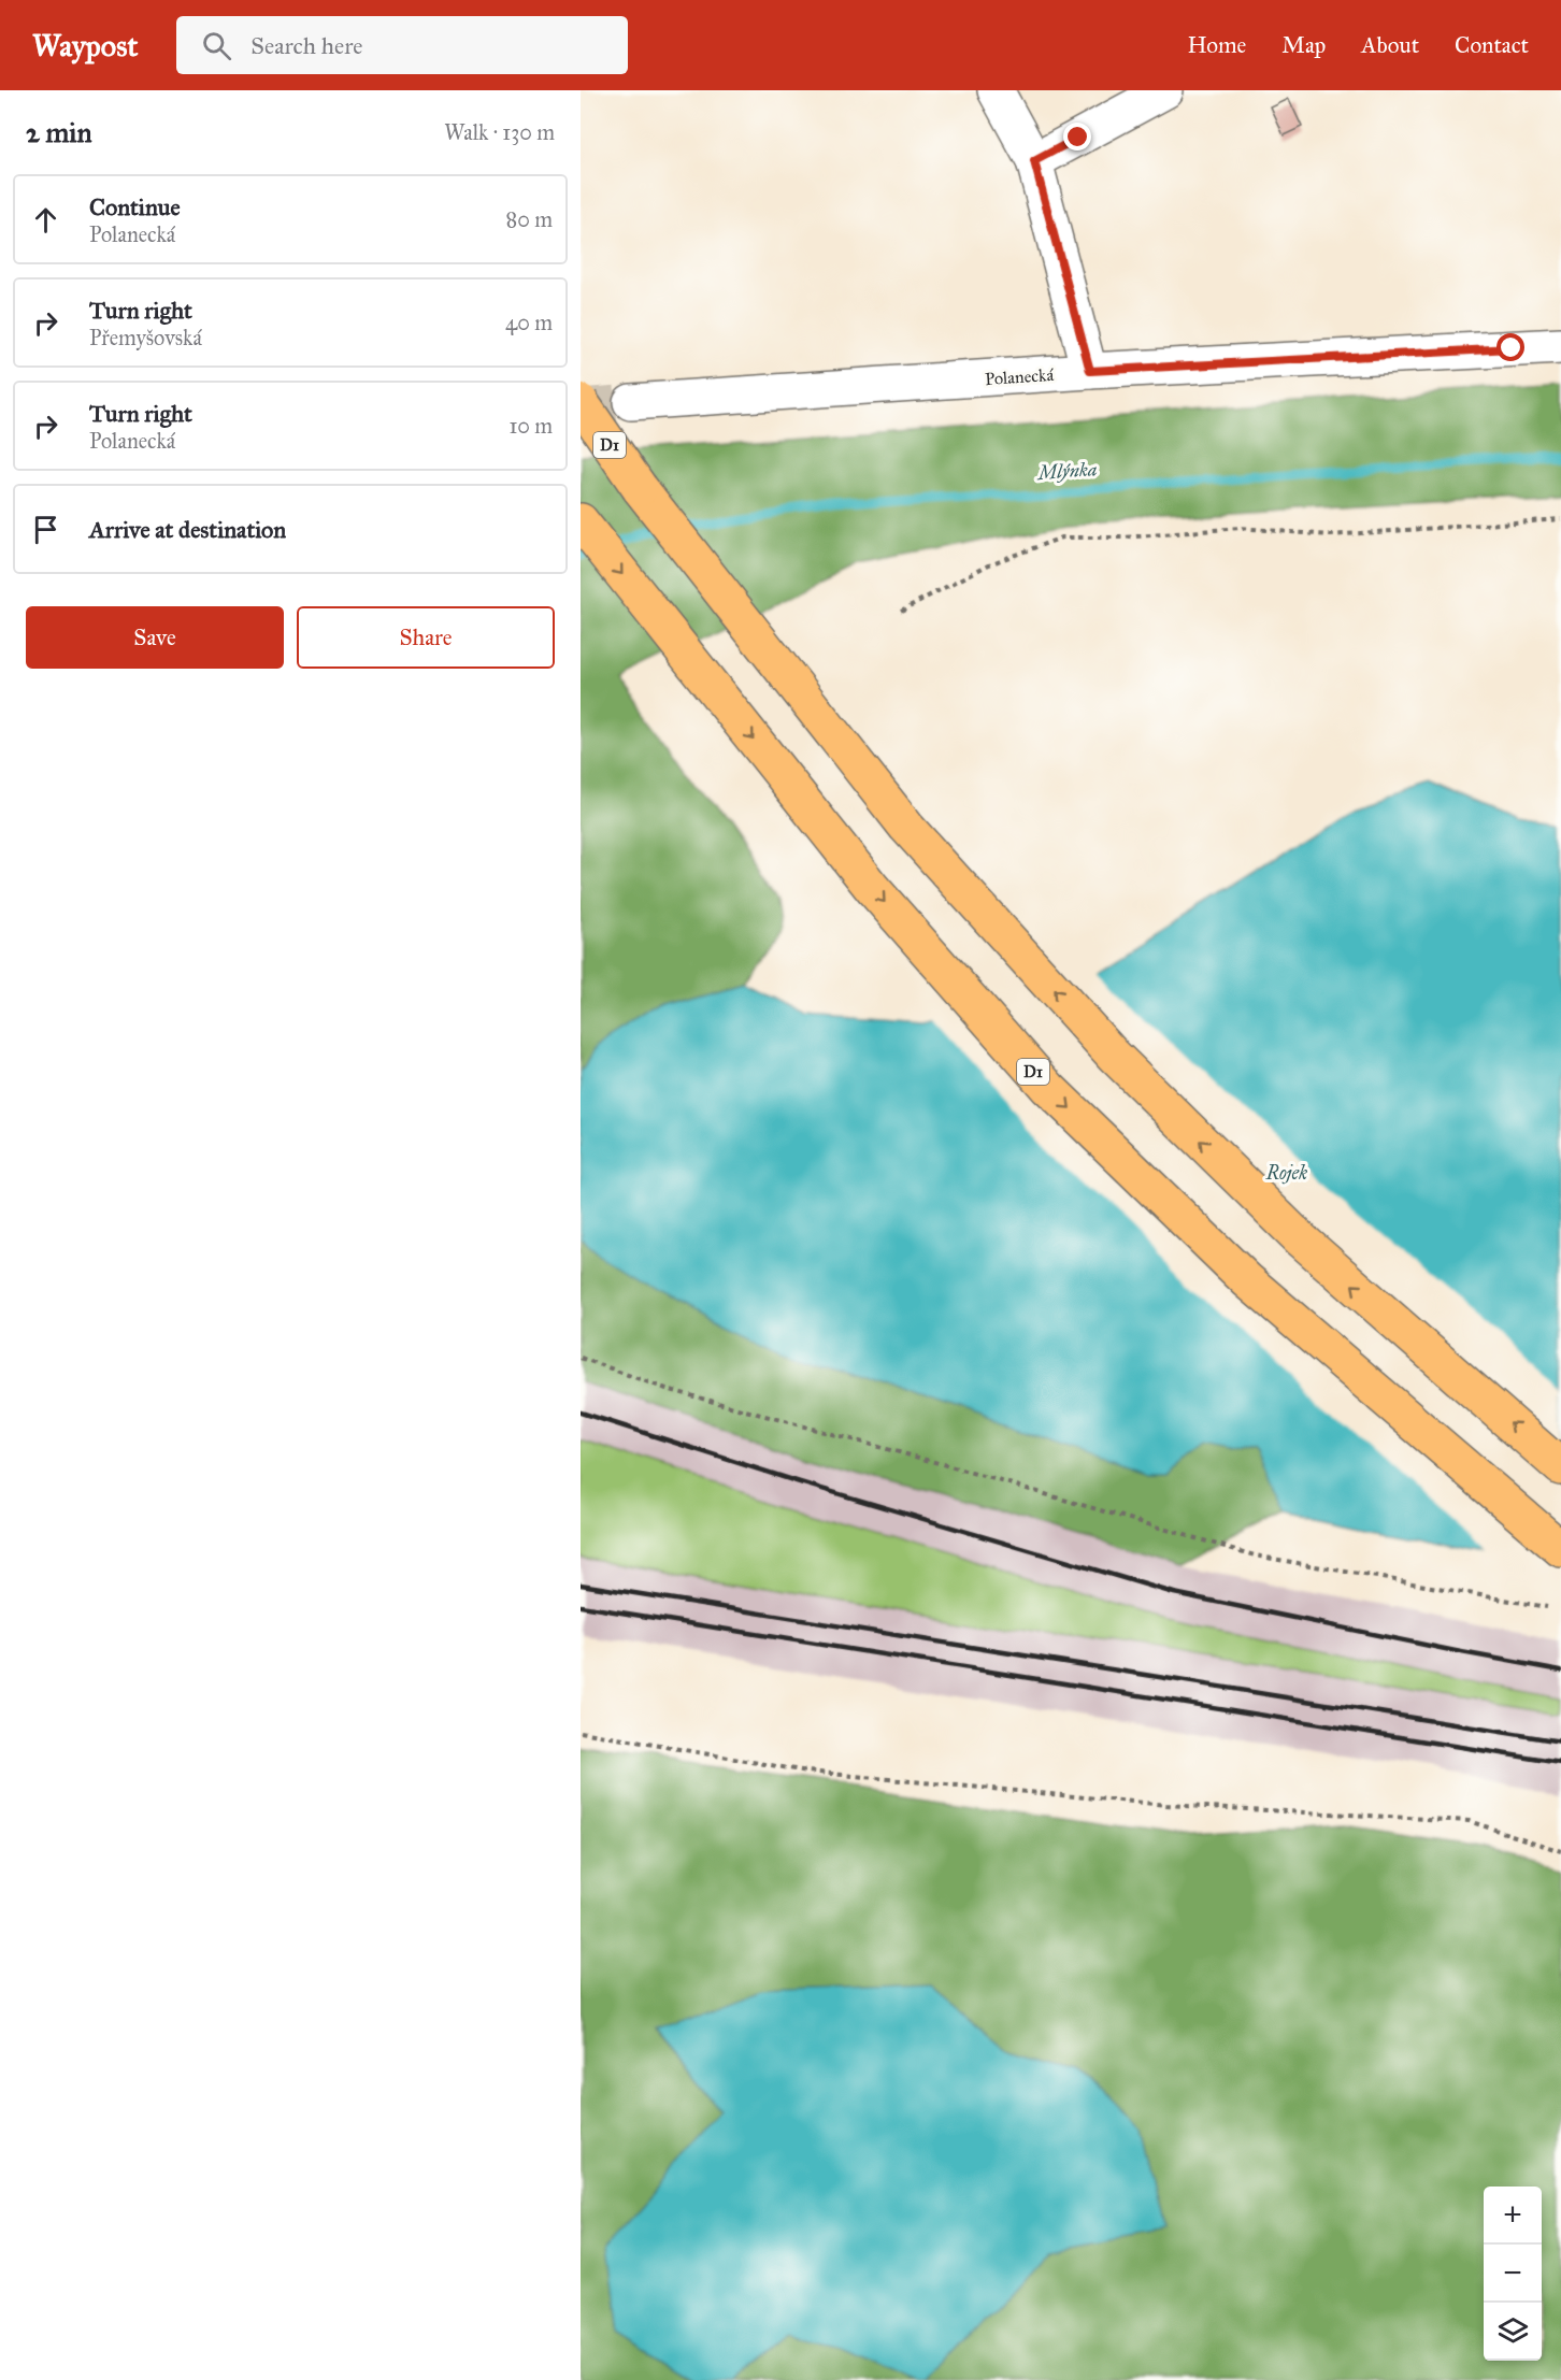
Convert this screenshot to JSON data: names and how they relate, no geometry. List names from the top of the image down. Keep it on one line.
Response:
{"streets":{"highway":["D1"],"street":["Polanecká"]},"water":["Mlýnka","Rojek"],"page":{"header":"Waypost","search":"Search here","nav":["Home","Map","About","Contact"],"heading":["2 min","Walk · 130 m"],"list":[["Continue","Polanecká","80 m"],["Turn right","Přemyšovská","40 m"],["Turn right","Polanecká","10 m"],"Arrive at destination"],"buttons":["Save","Share"],"map_buttons":["+","−"]}}
